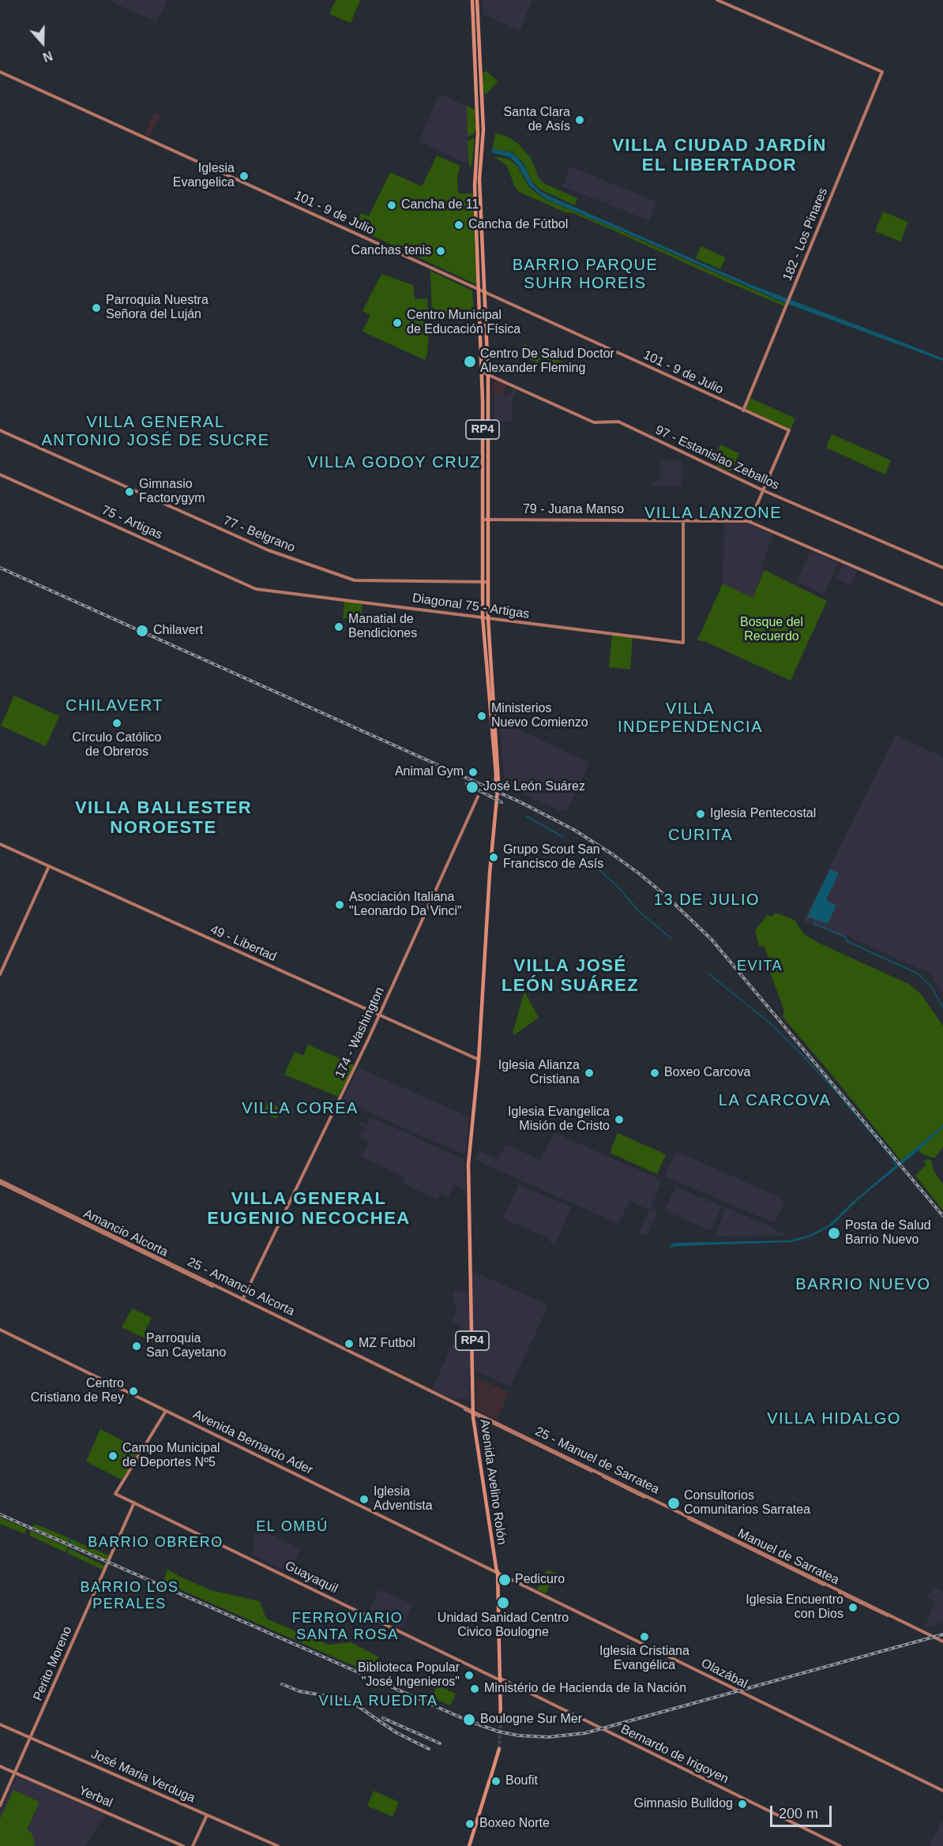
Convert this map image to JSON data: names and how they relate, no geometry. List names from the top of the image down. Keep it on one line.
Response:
{"streets":{"main road":["RP4","Avenida Avelino Rolón"],"street":["101 - 9 de Julio","182 - Los Pinares","97 - Estanislao Zeballos","79 - Juana Manso","75 - Artigas","77 - Belgrano","Diagonal 75 - Artigas","49 - Libertad","174 - Washington","25 - Amancio Alcorta","Avenida Bernardo Ader","25 - Manuel de Sarratea","Guayaquil","Perito Moreno","Olazábal","Bernardo de Irigoyen","José Maria Verduga","Yerbal"]},"crossings":[["101 - 9 de Julio","182 - Los Pinares"],["101 - 9 de Julio","RP4"],["101 - 9 de Julio","97 - Estanislao Zeballos"],["RP4","97 - Estanislao Zeballos"],["RP4","79 - Juana Manso"],["RP4","77 - Belgrano"],["RP4","Diagonal 75 - Artigas"],["RP4","49 - Libertad"],["RP4","25 - Amancio Alcorta"],["RP4","25 - Manuel de Sarratea"],["RP4","Avenida Avelino Rolón"],["79 - Juana Manso","Diagonal 75 - Artigas"],["75 - Artigas","Diagonal 75 - Artigas"],["49 - Libertad","174 - Washington"],["174 - Washington","25 - Amancio Alcorta"],["25 - Amancio Alcorta","25 - Manuel de Sarratea"],["25 - Amancio Alcorta","Avenida Avelino Rolón"],["Avenida Bernardo Ader","Avenida Avelino Rolón"],["Avenida Bernardo Ader","Guayaquil"],["Avenida Bernardo Ader","Olazábal"],["25 - Manuel de Sarratea","Avenida Avelino Rolón"],["Avenida Avelino Rolón","Guayaquil"],["Avenida Avelino Rolón","Olazábal"],["Avenida Avelino Rolón","Bernardo de Irigoyen"],["Guayaquil","Perito Moreno"],["Guayaquil","Bernardo de Irigoyen"],["Perito Moreno","José Maria Verduga"],["Perito Moreno","Yerbal"]],"districts":["VILLA CIUDAD JARDÍN EL LIBERTADOR","BARRIO PARQUE SUHR HOREIS","VILLA GENERAL ANTONIO JOSÉ DE SUCRE","VILLA GODOY CRUZ","VILLA LANZONE","CHILAVERT","VILLA INDEPENDENCIA","VILLA BALLESTER NOROESTE","CURITA","13 DE JULIO","VILLA JOSÉ LEÓN SUÁREZ","EVITA","LA CARCOVA","VILLA COREA","VILLA GENERAL EUGENIO NECOCHEA","BARRIO NUEVO","VILLA HIDALGO","EL OMBÚ","BARRIO OBRERO","BARRIO LOS PERALES","FERROVIARIO SANTA ROSA","VILLA RUEDITA"],"parks":["Bosque del Recuerdo"],"places":["Santa Clara de Asís","Iglesia Evangelica","Cancha de 11","Cancha de Fútbol","Canchas tenis","Parroquia Nuestra Señora del Luján","Centro Municipal de Educación Física","Centro De Salud Doctor Alexander Fleming","Gimnasio Factorygym","Manatial de Bendiciones","Chilavert","Ministerios Nuevo Comienzo","Círculo Católico de Obreros","Animal Gym","José León Suárez","Iglesia Pentecostal","Grupo Scout San Francisco de Asís","Asociación Italiana \"Leonardo Da Vinci\"","Iglesia Alianza Cristiana","Boxeo Carcova","Iglesia Evangelica Misión de Cristo","Posta de Salud Barrio Nuevo","MZ Futbol","Parroquia San Cayetano","Centro Cristiano de Rey","Campo Municipal de Deportes Nº5","Iglesia Adventista","Consultorios Comunitarios Sarratea","Pedicuro","Unidad Sanidad Centro Civico Boulogne","Iglesia Encuentro con Dios","Iglesia Cristiana Evangélica","Biblioteca Popular \"José Ingenieros\"","Ministério de Hacienda de la Nación","Boulogne Sur Mer","Boufit","Gimnasio Bulldog","Boxeo Norte"],"scale_bar":"200 m","north":"bottom"}
